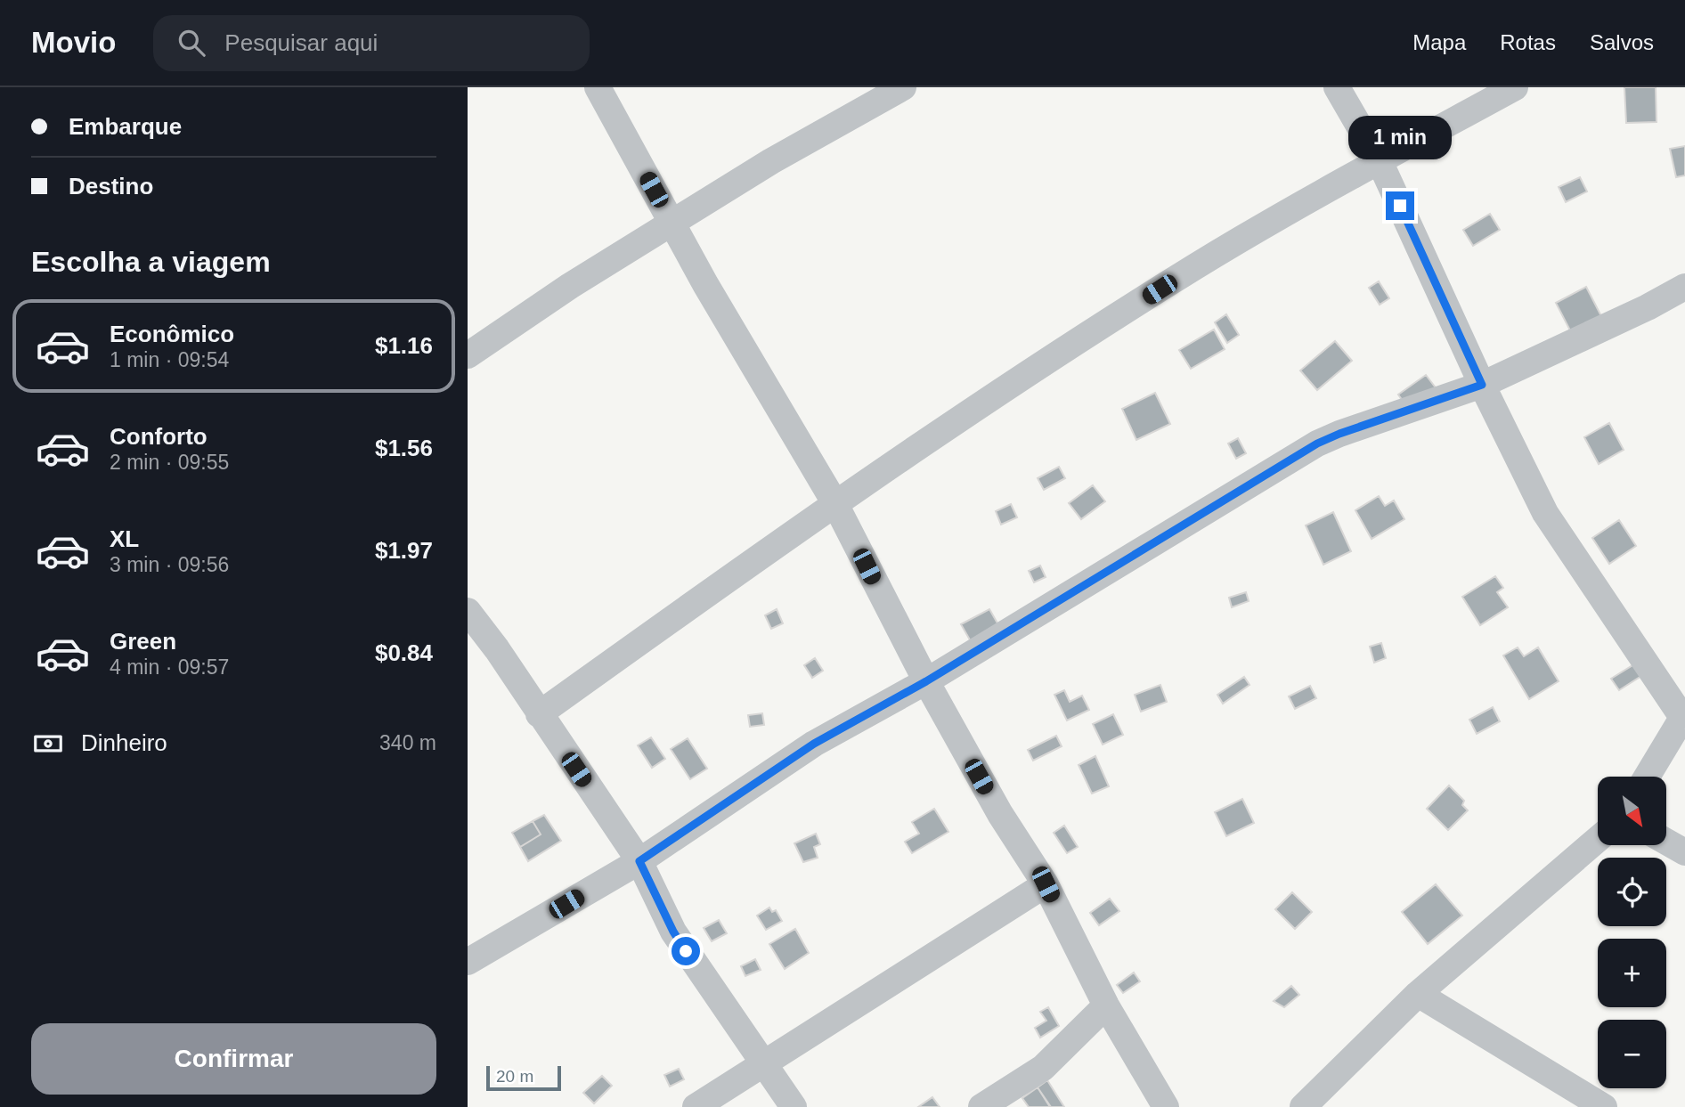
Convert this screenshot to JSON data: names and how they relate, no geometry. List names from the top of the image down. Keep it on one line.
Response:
{"scale_bar":"20 m","north":"bottom right","page":{"header":"Movio","search":"Pesquisar aqui","nav":["Mapa","Rotas","Salvos"],"banner":["Embarque","Destino"],"bubble":"1 min","heading":"Escolha a viagem","list":[{"name":"Econômico","note":"1 min · 09:54","value":"$1.16"},{"name":"Conforto","note":"2 min · 09:55","value":"$1.56"},{"name":"XL","note":"3 min · 09:56","value":"$1.97"},{"name":"Green","note":"4 min · 09:57","value":"$0.84"}],"pay":["Dinheiro","340 m"],"map_buttons":["+","−"],"buttons":"Confirmar","scale":"20 m"}}
